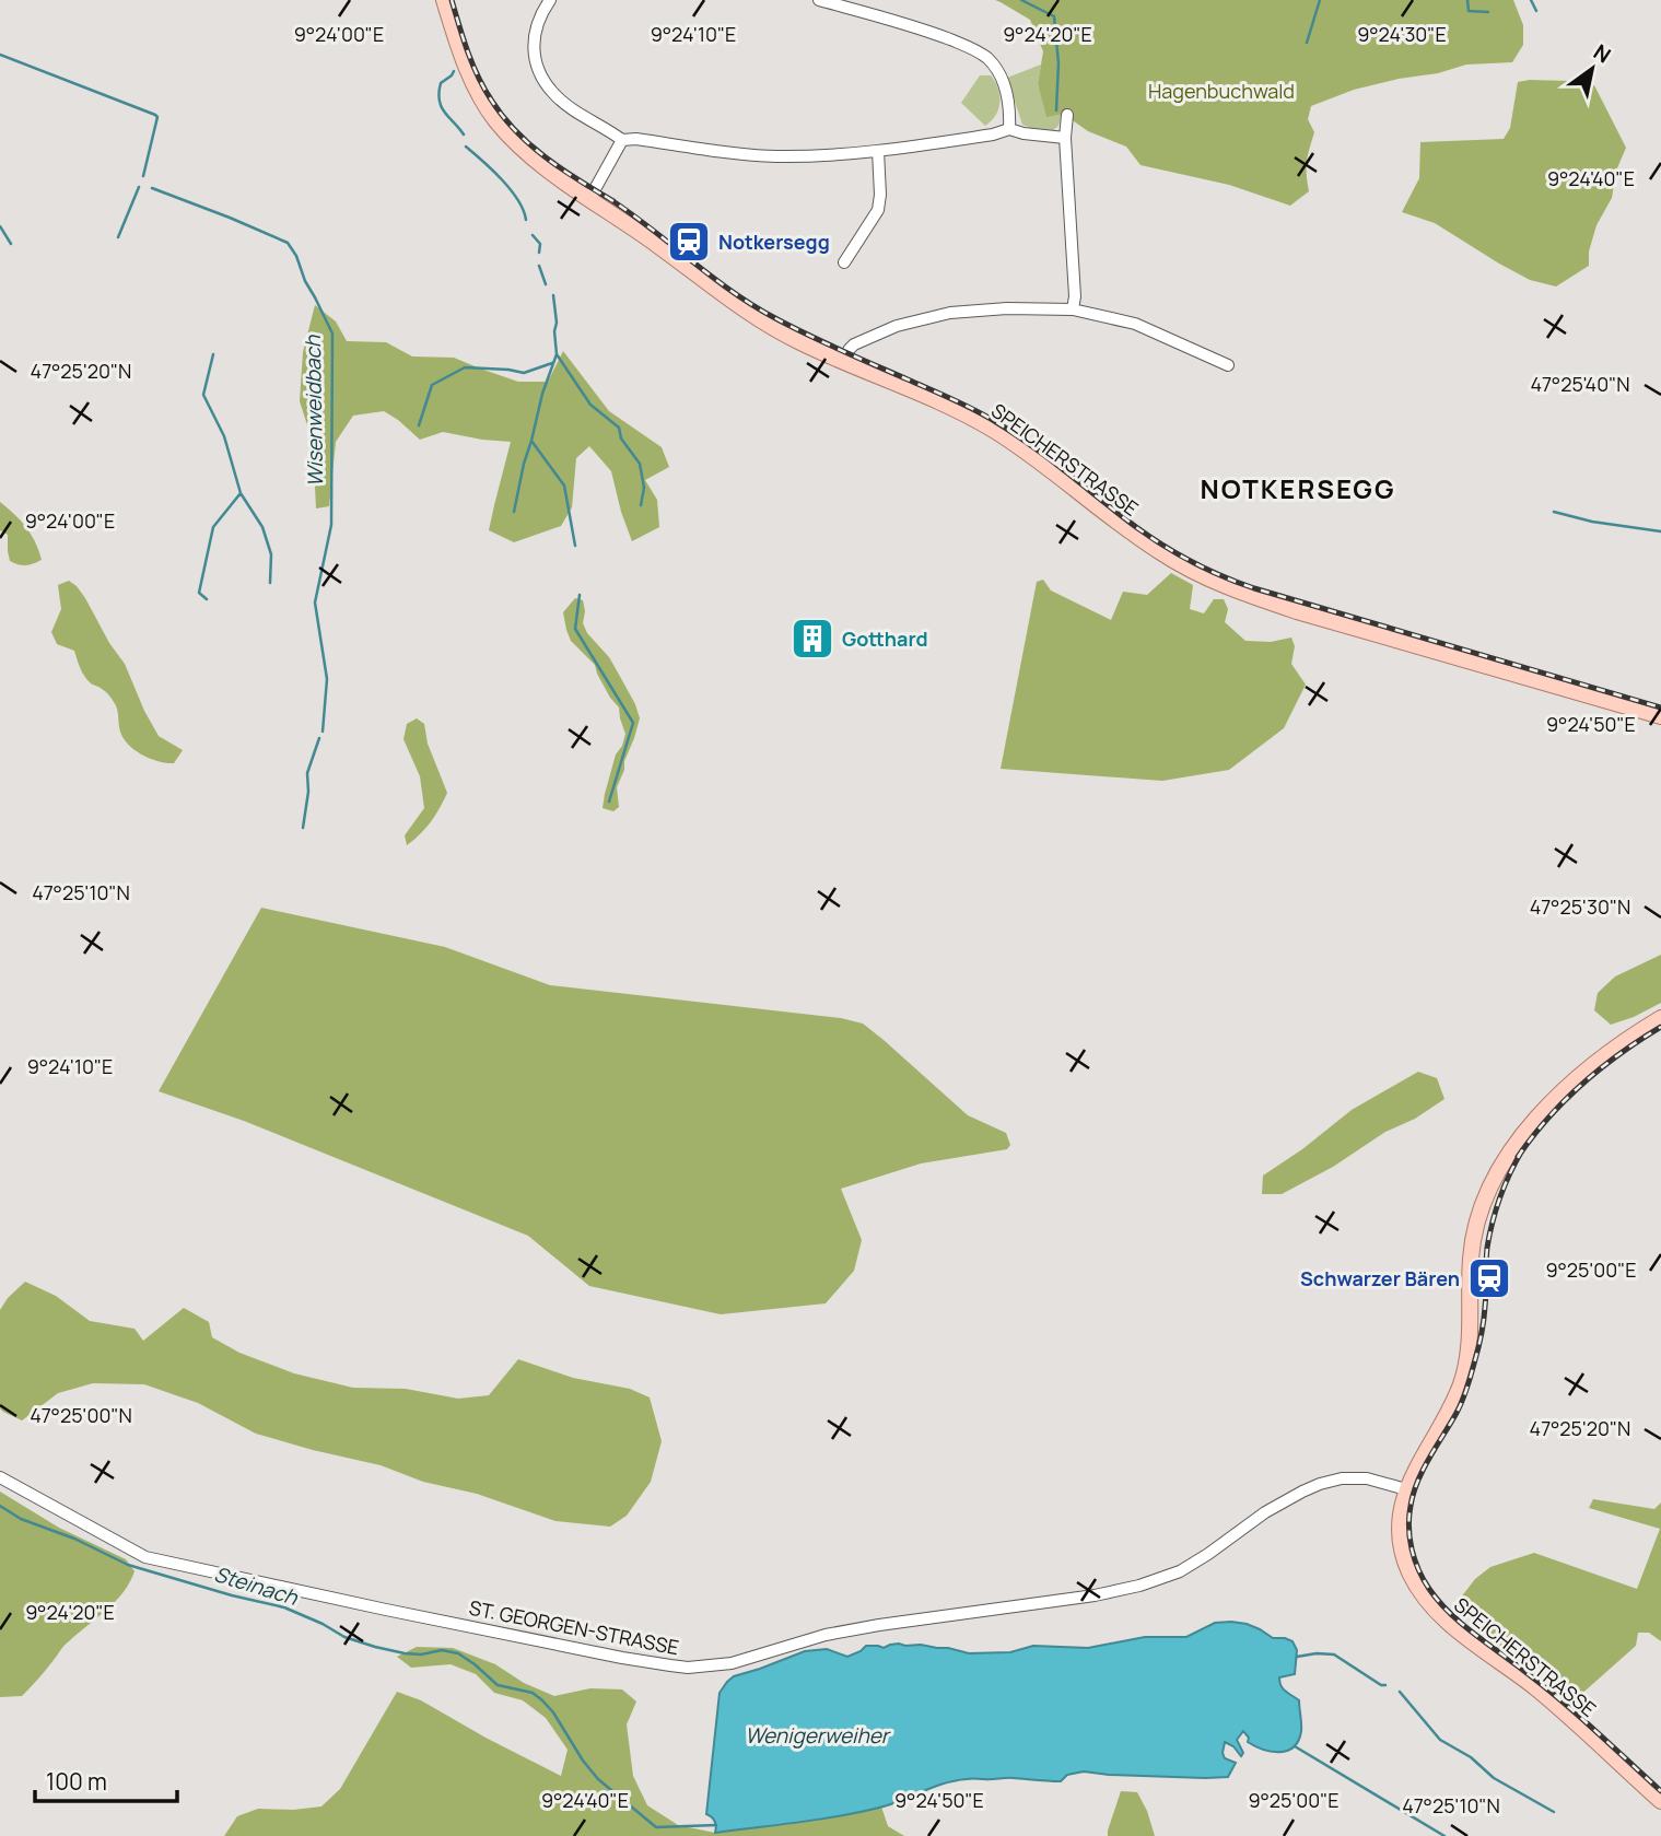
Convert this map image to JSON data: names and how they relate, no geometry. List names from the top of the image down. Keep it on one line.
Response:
{"streets":{"main road":["SPEICHERSTRASSE"],"street":["ST. GEORGEN-STRASSE"]},"crossings":[["SPEICHERSTRASSE","ST. GEORGEN-STRASSE"]],"districts":["NOTKERSEGG"],"water":["Wisenweidbach","Steinach","Wenigerweiher"],"parks":["Hagenbuchwald"],"places":{"station":["Notkersegg","Schwarzer Bären"],"building":["Gotthard"]},"scale_bar":"100 m","north":"top right","coordinates":["9°24'00\"E","9°24'30\"E","9°24'10\"E","9°24'20\"E","9°24'40\"E","47°25'20\"N","47°25'40\"N","9°24'50\"E","47°25'10\"N","47°25'30\"N","9°25'00\"E","47°25'00\"N"]}
